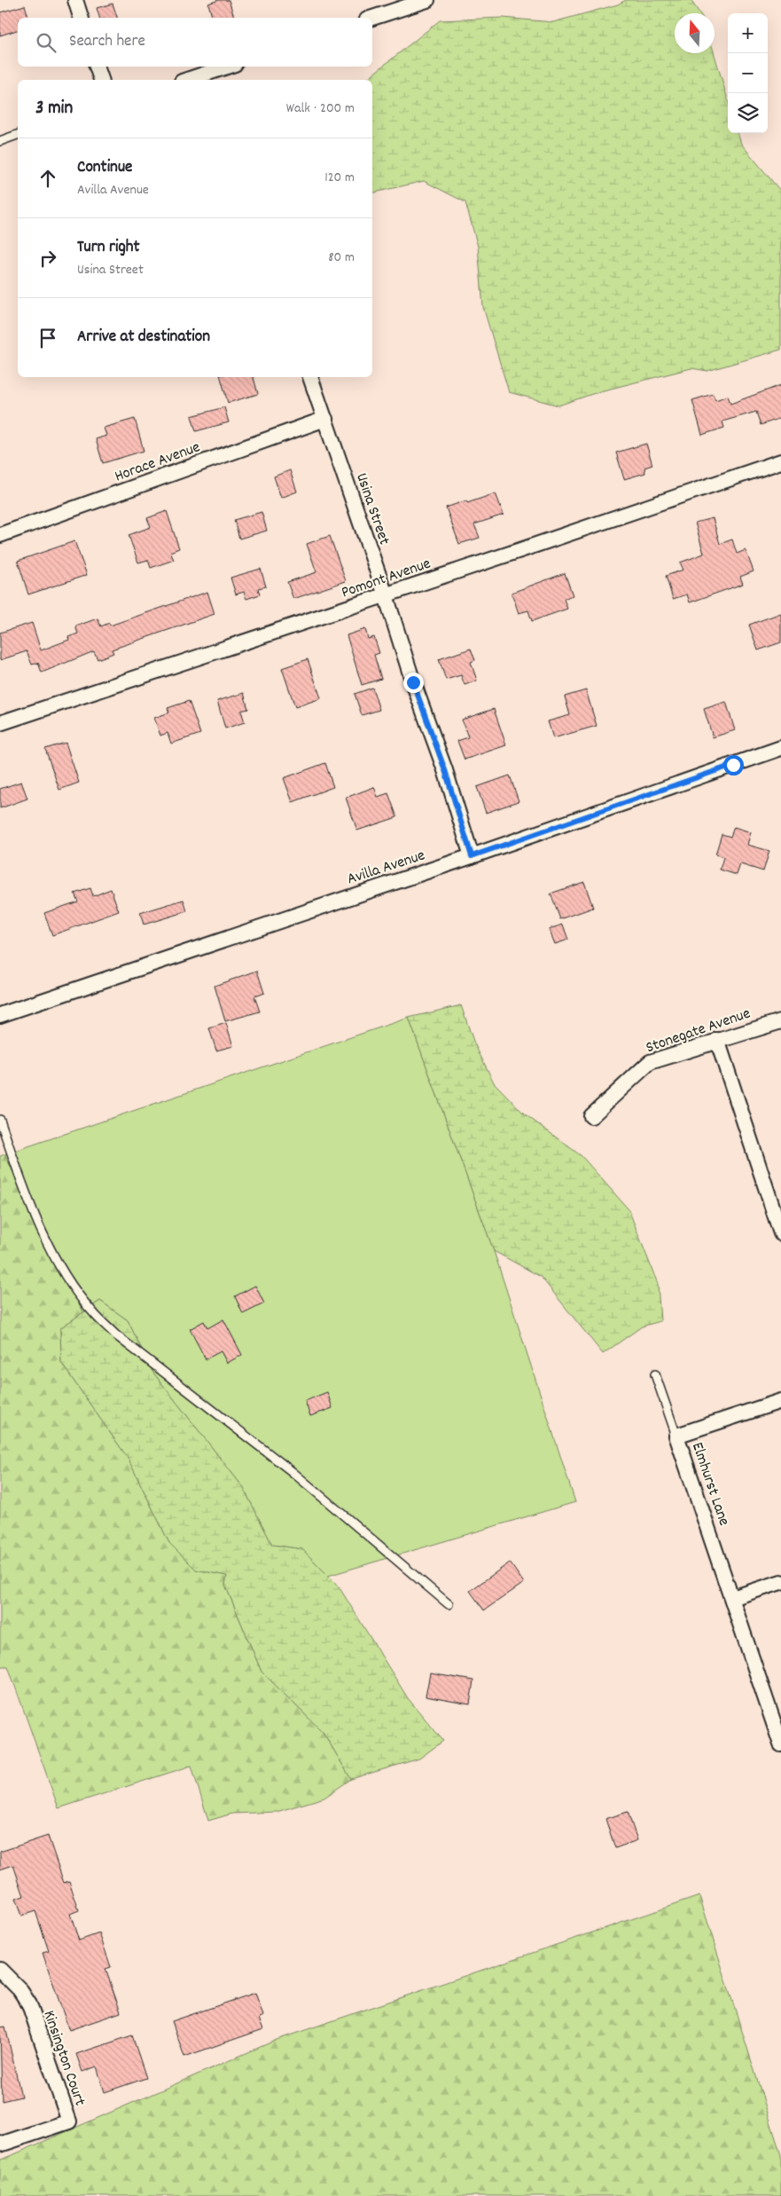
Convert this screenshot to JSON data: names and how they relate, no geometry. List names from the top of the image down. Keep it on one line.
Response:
{"streets":{"street":["Horace Avenue","Usina Street","Pomont Avenue","Avilla Avenue","Stonegate Avenue","Elmhurst Lane","Kinsington Court"]},"crossings":[["Horace Avenue","Usina Street"],["Usina Street","Pomont Avenue"],["Usina Street","Avilla Avenue"]],"north":"top","page":{"map_buttons":["+","−"],"search":"Search here","heading":["3 min","Walk · 200 m"],"list":[["Continue","Avilla Avenue","120 m"],["Turn right","Usina Street","80 m"],"Arrive at destination"]}}
